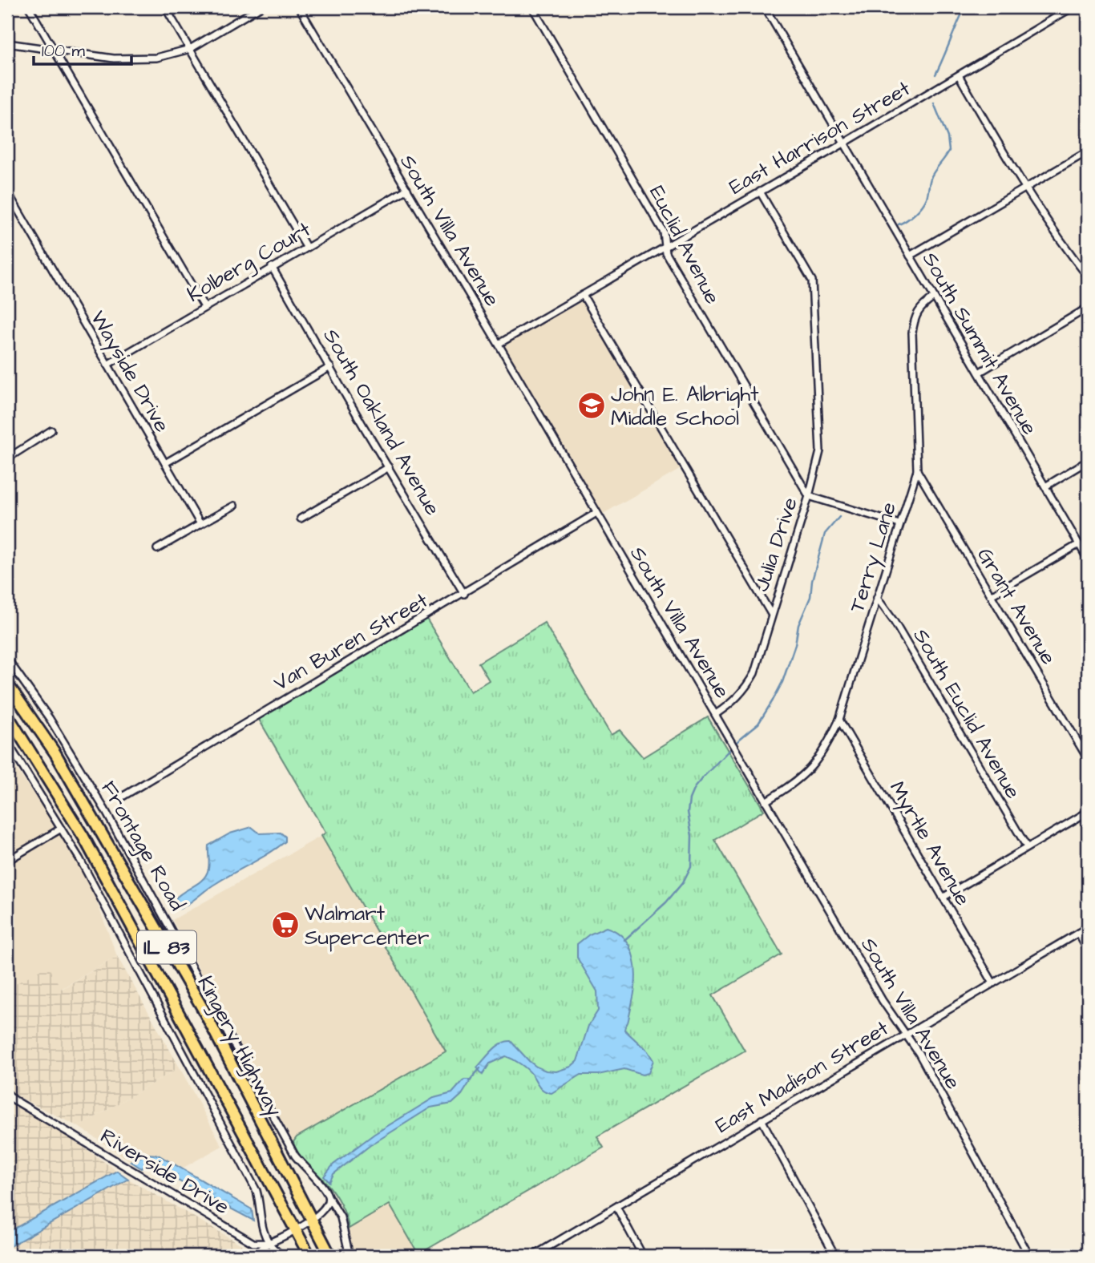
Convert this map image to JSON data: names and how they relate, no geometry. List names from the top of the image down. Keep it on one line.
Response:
{"streets":{"highway":["IL 83","Kingery Highway"],"street":["East Harrison Street","South Villa Avenue","Euclid Avenue","Kolberg Court","South Summit Avenue","Wayside Drive","South Oakland Avenue","Julia Drive","Terry Lane","Grant Avenue","Van Buren Street","South Euclid Avenue","Myrtle Avenue","Frontage Road","East Madison Street","Riverside Drive"]},"crossings":[["East Harrison Street","South Villa Avenue"],["East Harrison Street","Euclid Avenue"],["East Harrison Street","South Summit Avenue"],["East Harrison Street","Julia Drive"],["South Villa Avenue","Kolberg Court"],["South Villa Avenue","Julia Drive"],["South Villa Avenue","Terry Lane"],["South Villa Avenue","Van Buren Street"],["South Villa Avenue","East Madison Street"],["Euclid Avenue","Julia Drive"],["Kolberg Court","Wayside Drive"],["Kolberg Court","South Oakland Avenue"],["South Summit Avenue","Terry Lane"],["South Oakland Avenue","Van Buren Street"],["Terry Lane","Grant Avenue"],["Terry Lane","South Euclid Avenue"],["Terry Lane","Myrtle Avenue"],["Myrtle Avenue","East Madison Street"]],"places":{"school or university":["John E. Albright Middle School"],"supermarket":["Walmart Supercenter"]},"scale_bar":"100 m"}
